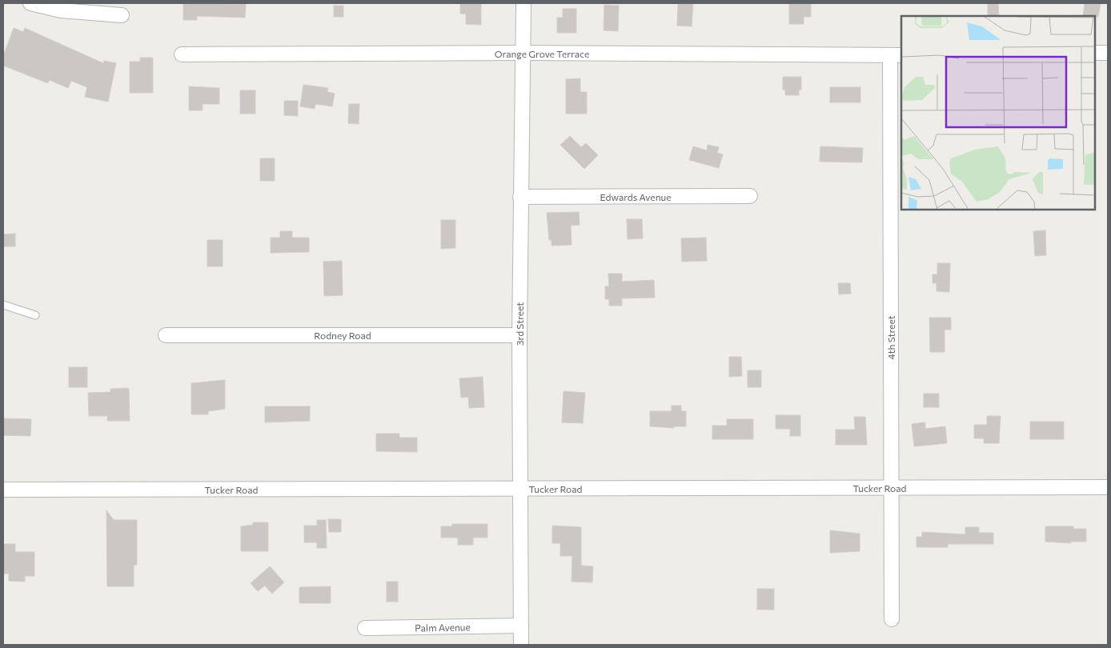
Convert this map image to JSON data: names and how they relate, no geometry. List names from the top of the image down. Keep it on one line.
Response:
{"streets":{"street":["Orange Grove Terrace","Edwards Avenue","3rd Street","Rodney Road","4th Street","Tucker Road","Palm Avenue"]},"crossings":[["Orange Grove Terrace","3rd Street"],["Orange Grove Terrace","4th Street"],["Edwards Avenue","3rd Street"],["3rd Street","Rodney Road"],["3rd Street","Tucker Road"],["3rd Street","Palm Avenue"],["4th Street","Tucker Road"]]}
